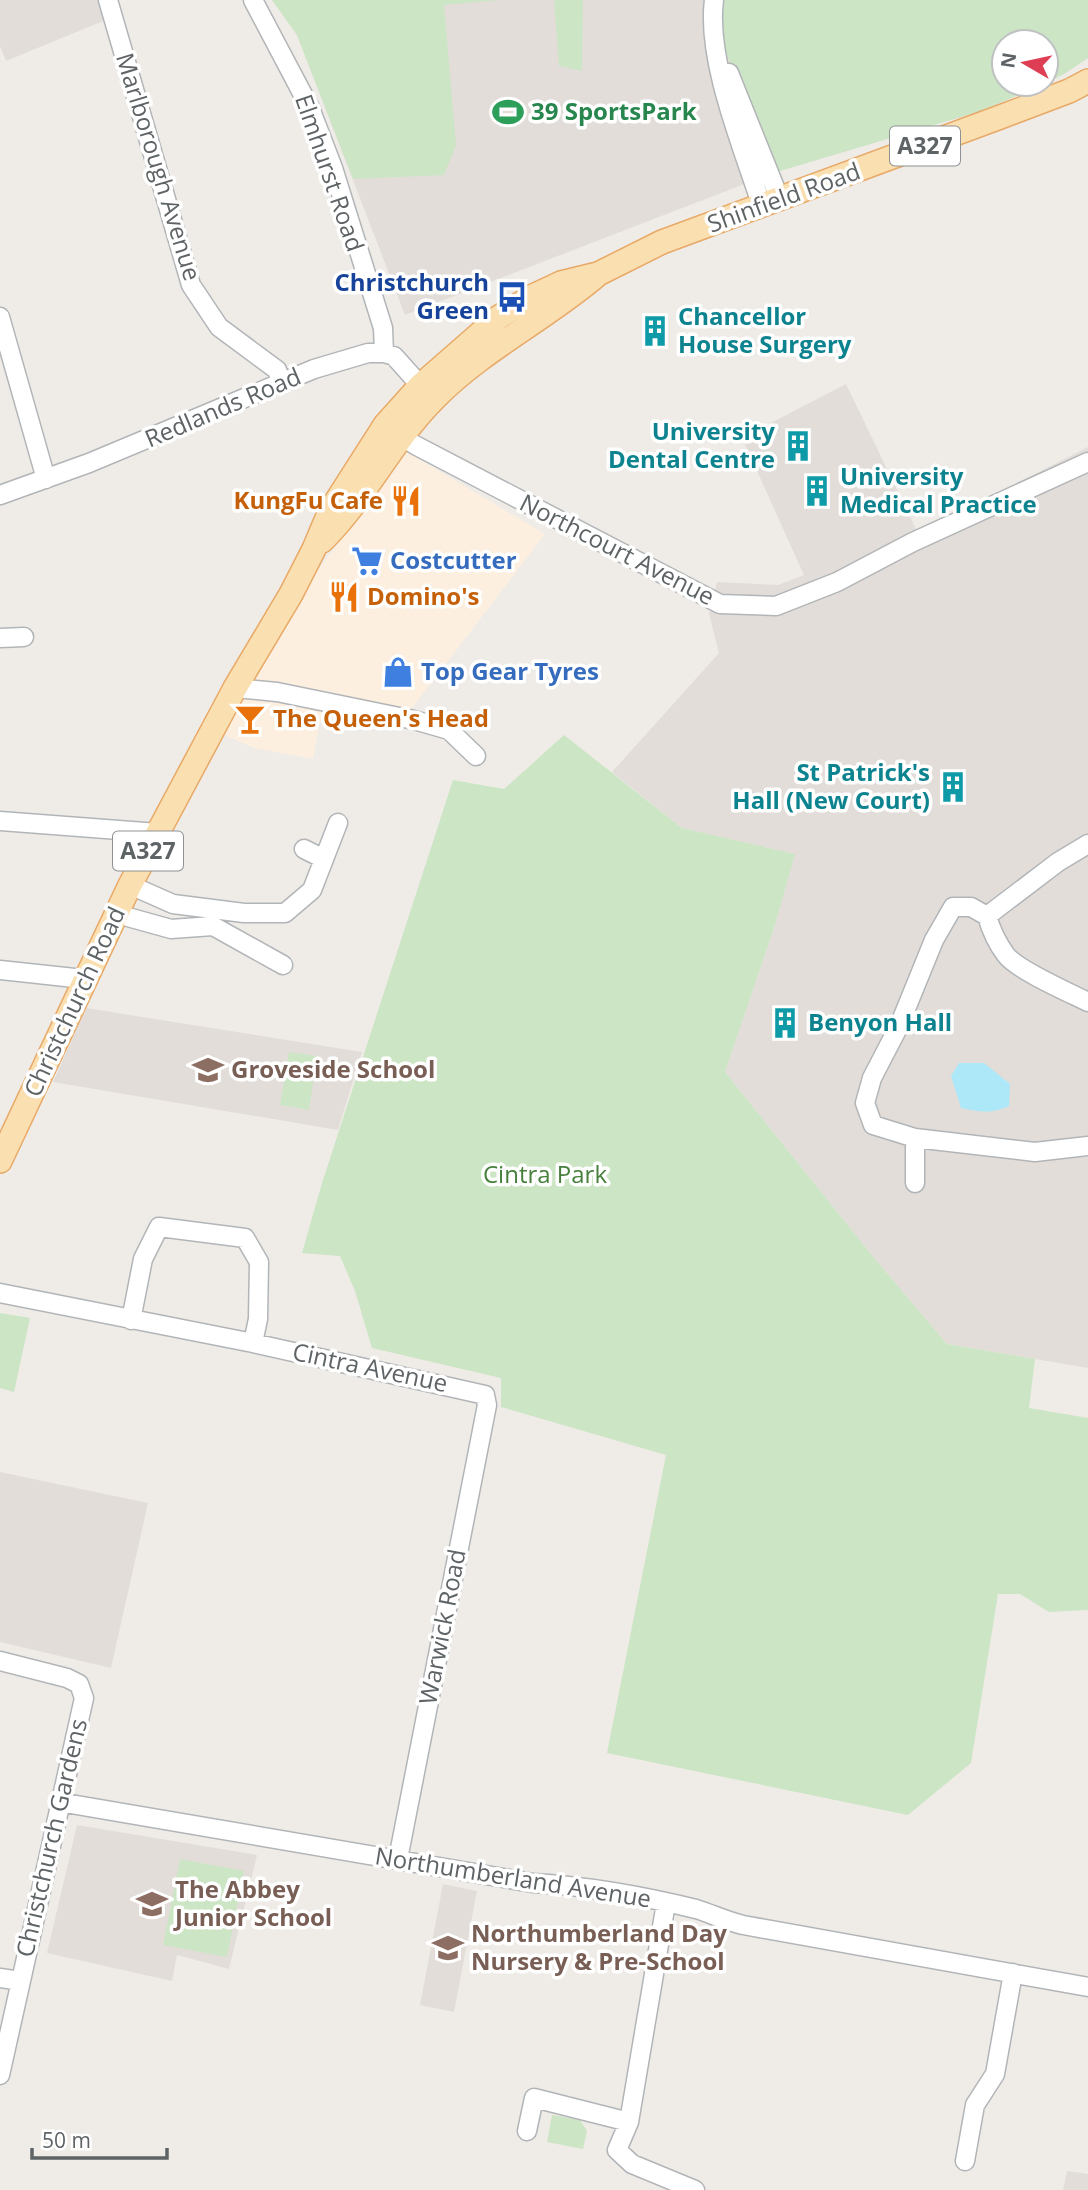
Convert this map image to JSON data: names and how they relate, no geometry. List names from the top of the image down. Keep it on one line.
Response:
{"streets":{"main road":["A327","Shinfield Road","Christchurch Road"],"street":["Marlborough Avenue","Elmhurst Road","Redlands Road","Northcourt Avenue","Cintra Avenue","Warwick Road","Christchurch Gardens","Northumberland Avenue"]},"crossings":[["Marlborough Avenue","Redlands Road"],["Elmhurst Road","Redlands Road"],["Shinfield Road","Christchurch Road"],["Northcourt Avenue","Christchurch Road"],["Cintra Avenue","Warwick Road"],["Warwick Road","Northumberland Avenue"],["Christchurch Gardens","Northumberland Avenue"]],"parks":["Cintra Park"],"places":{"sports":["39 SportsPark"],"bus stop":["Christchurch Green"],"building":["Chancellor House Surgery","University Dental Centre","University Medical Practice","St Patrick's Hall (New Court)","Benyon Hall"],"restaurant":["KungFu Cafe","Domino's"],"supermarket":["Costcutter"],"shop":["Top Gear Tyres"],"bar":["The Queen's Head"],"school or university":["Groveside School","The Abbey Junior School","Northumberland Day Nursery & Pre-School"]},"scale_bar":"50 m","north":"left"}
